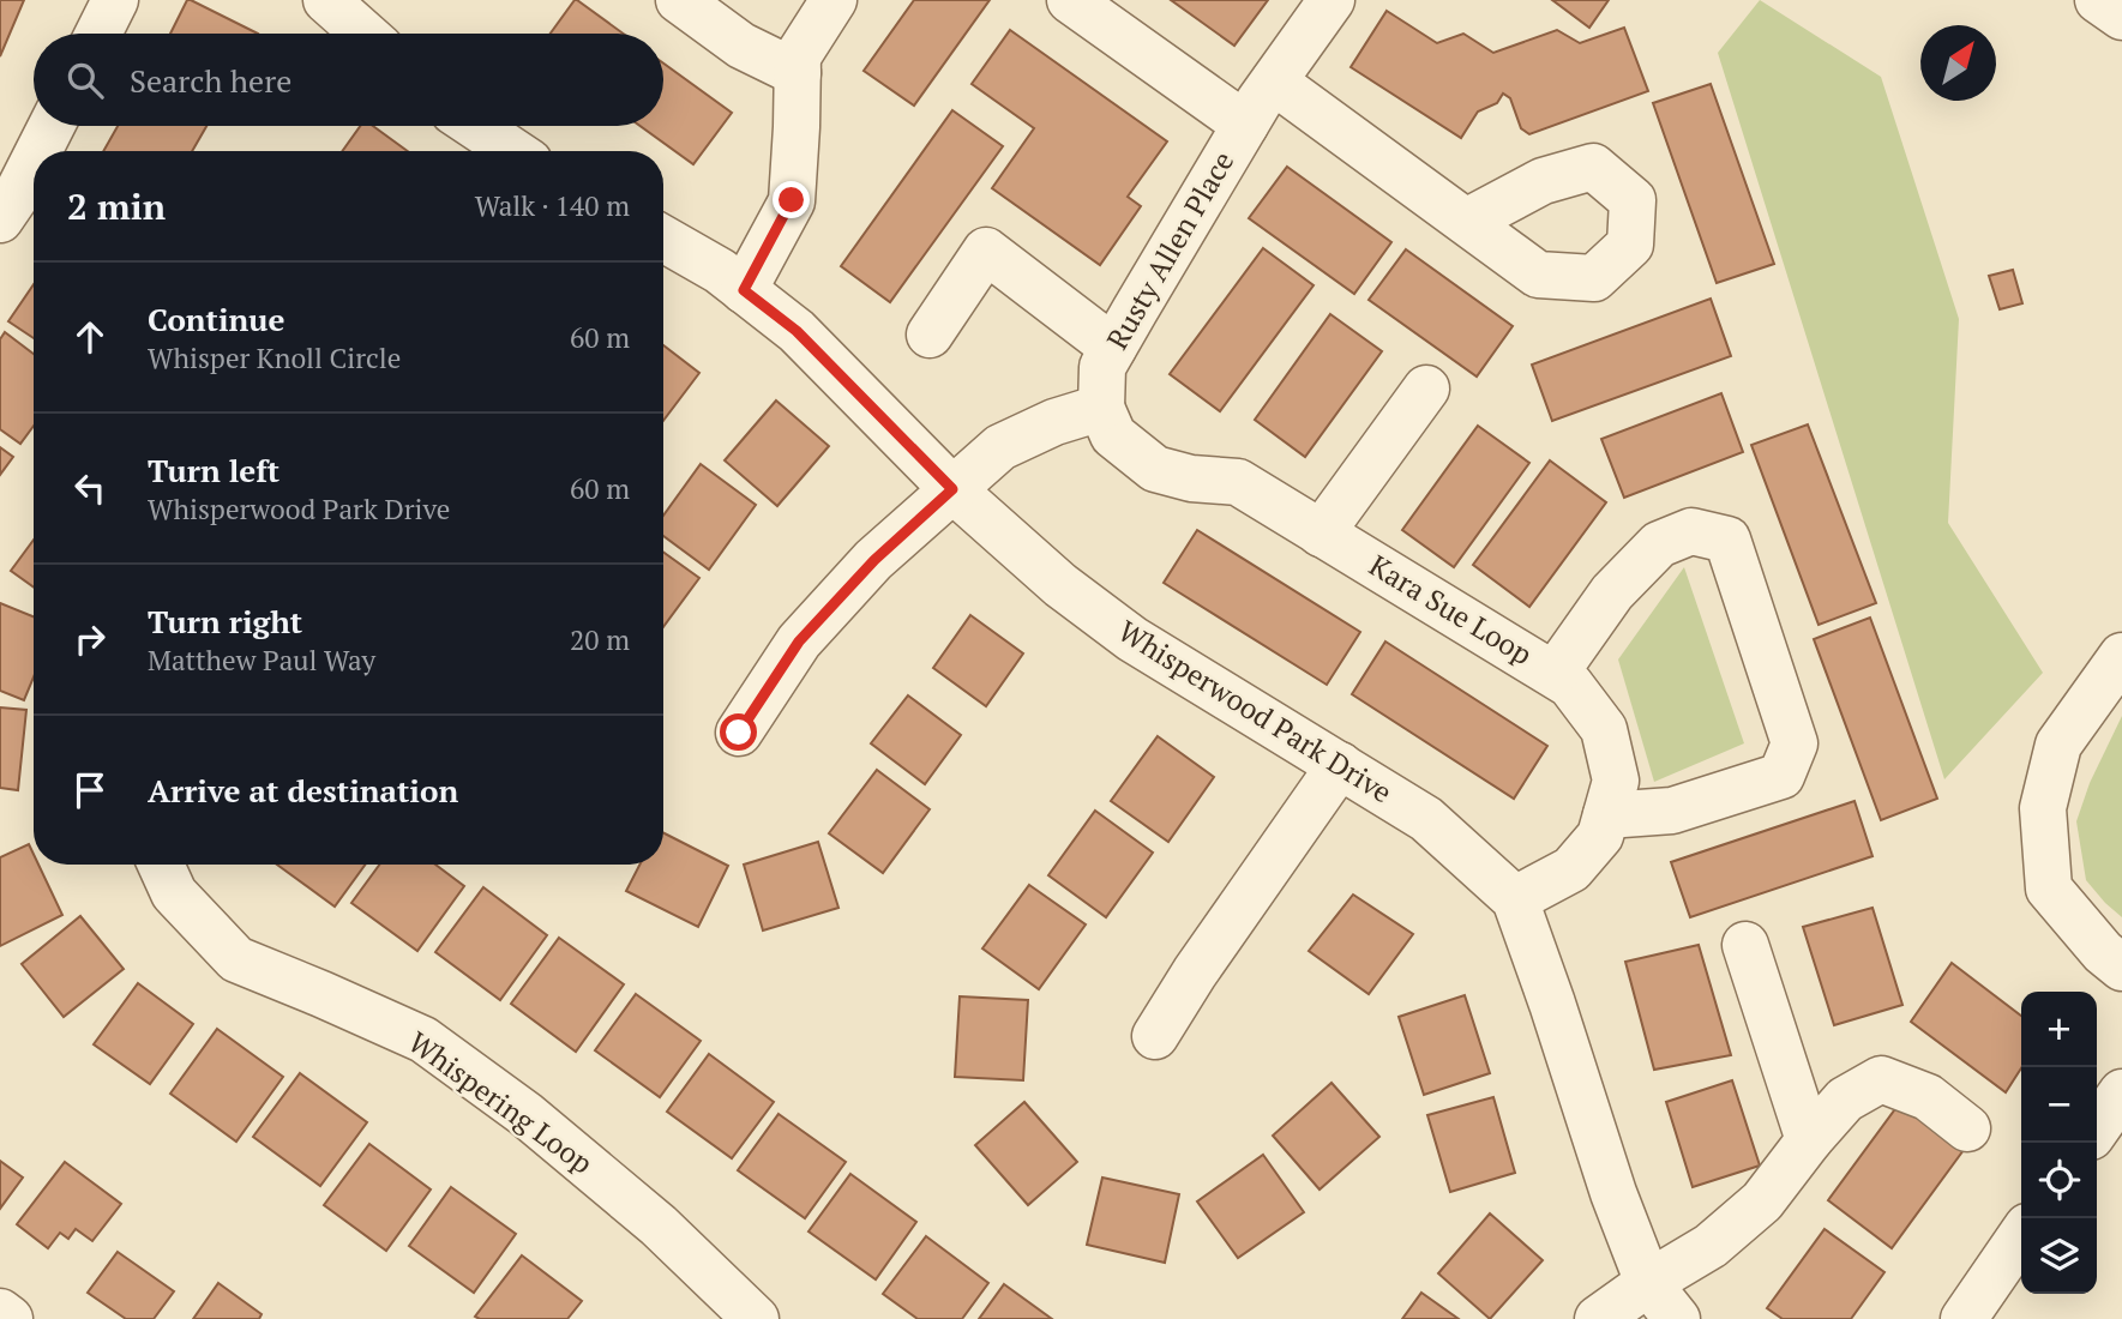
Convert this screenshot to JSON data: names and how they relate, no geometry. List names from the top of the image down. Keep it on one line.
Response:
{"streets":{"street":["Rusty Allen Place","Kara Sue Loop","Whisperwood Park Drive","Whispering Loop"]},"crossings":[["Rusty Allen Place","Kara Sue Loop"],["Kara Sue Loop","Whisperwood Park Drive"]],"north":"top right","page":{"search":"Search here","heading":["2 min","Walk · 140 m"],"list":[["Continue","Whisper Knoll Circle","60 m"],["Turn left","Whisperwood Park Drive","60 m"],["Turn right","Matthew Paul Way","20 m"],"Arrive at destination"],"map_buttons":["+","−"]}}
